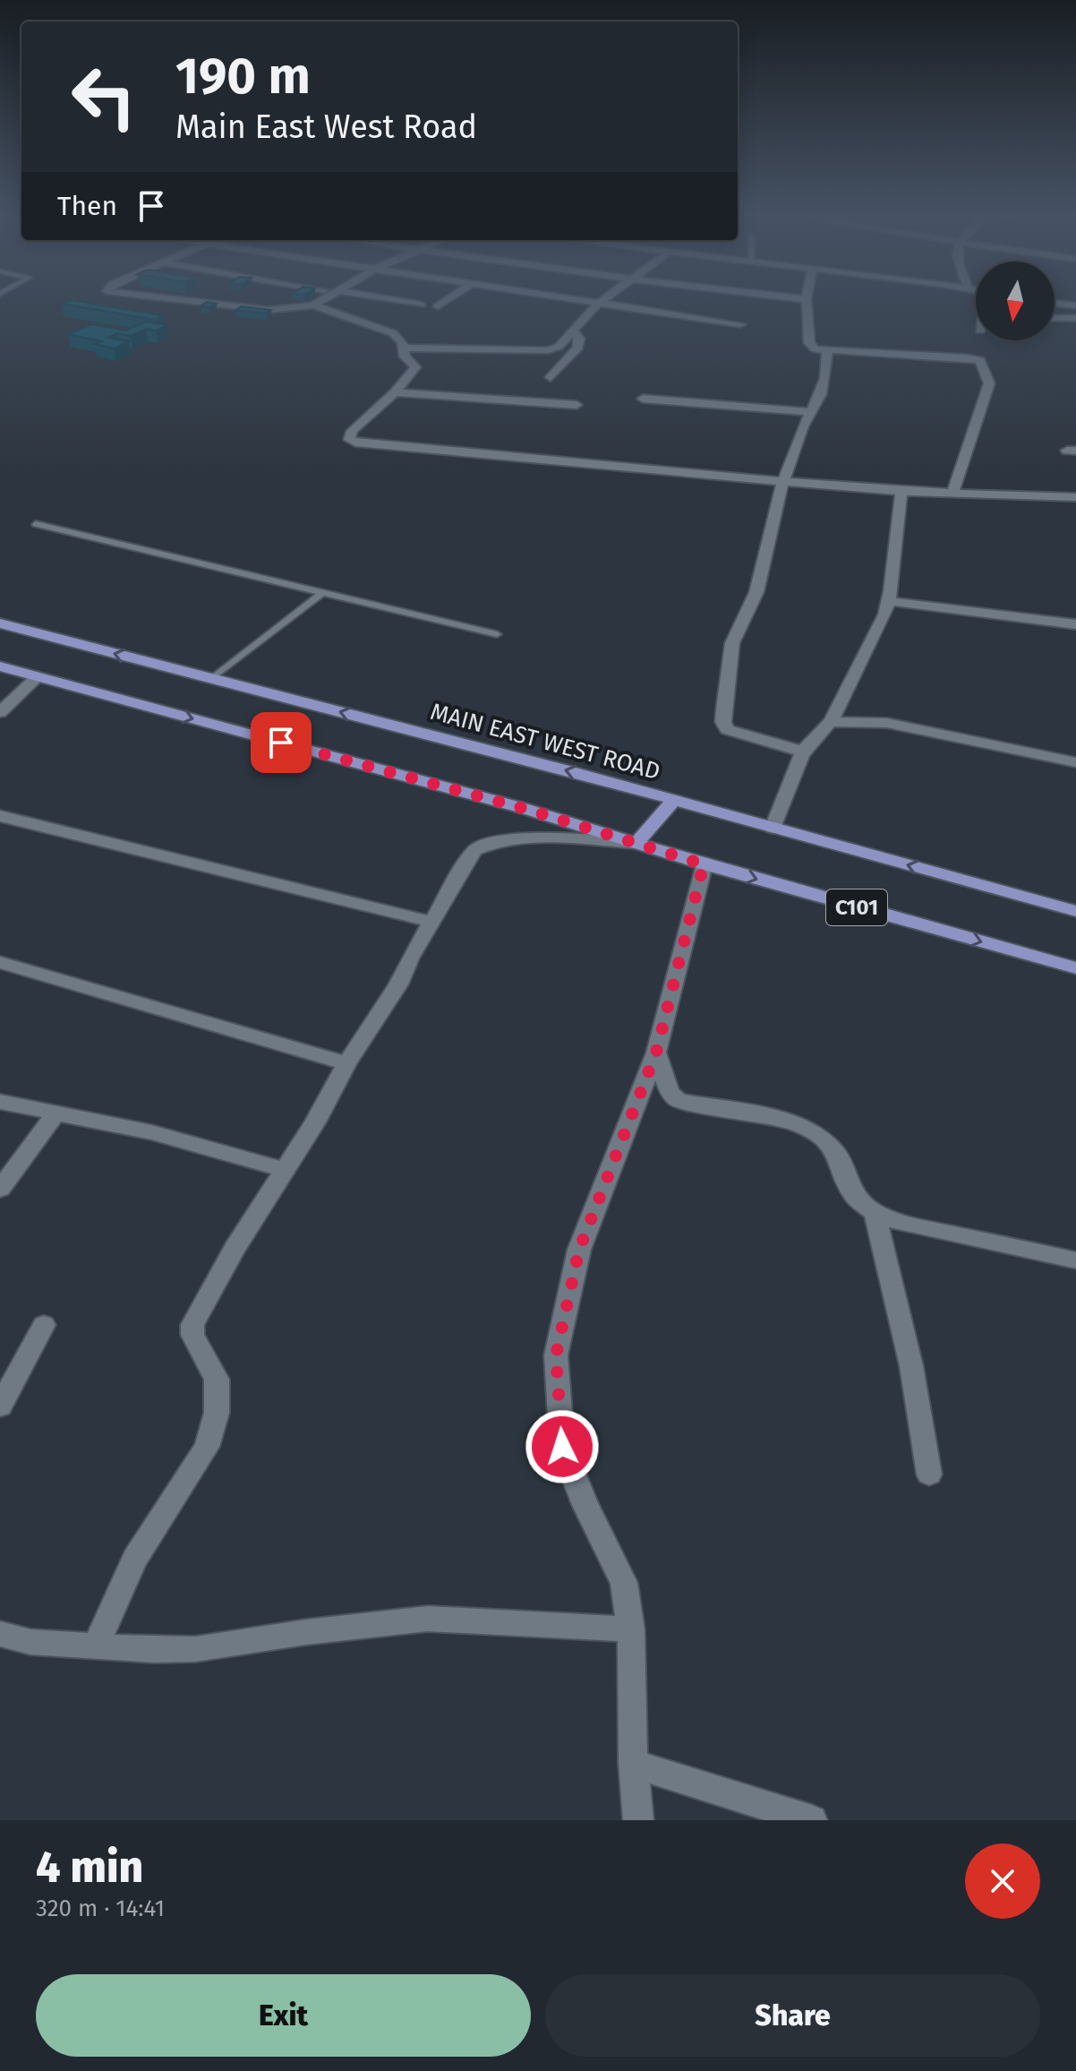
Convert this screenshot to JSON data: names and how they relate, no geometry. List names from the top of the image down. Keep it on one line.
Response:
{"streets":{"main road":["MAIN EAST WEST ROAD","C101"]},"north":"bottom","page":{"turn":["190 m","Main East West Road"],"then":"Then","heading":["4 min","320 m · 14:41"],"buttons":["Exit","Share"]}}
